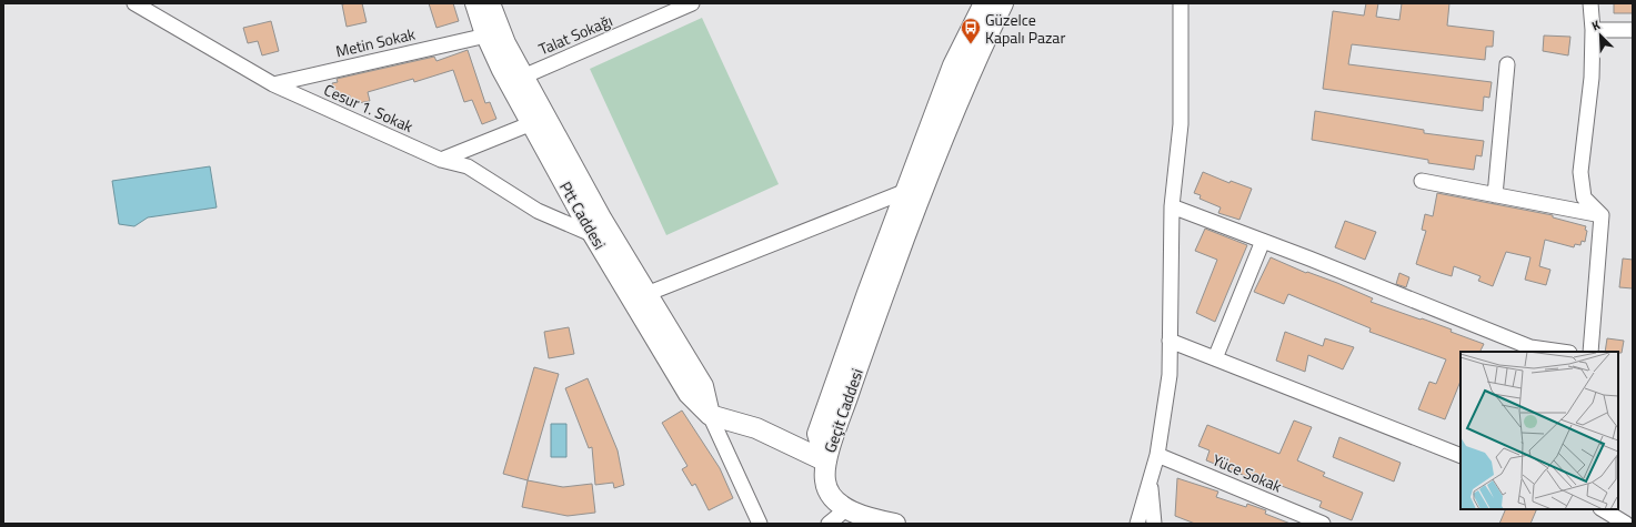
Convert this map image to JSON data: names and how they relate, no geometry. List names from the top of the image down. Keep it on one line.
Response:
{"streets":{"main road":["Ptt Caddesi","Geçit Caddesi"],"street":["Talat Sokağı","Metin Sokak","Cesur 1. Sokak","Yüce Sokak"]},"crossings":[["Talat Sokağı","Ptt Caddesi"],["Metin Sokak","Cesur 1. Sokak"],["Metin Sokak","Ptt Caddesi"],["Cesur 1. Sokak","Ptt Caddesi"]],"places":{"bus stop":["Güzelce Kapalı Pazar"]},"north":"top left"}
